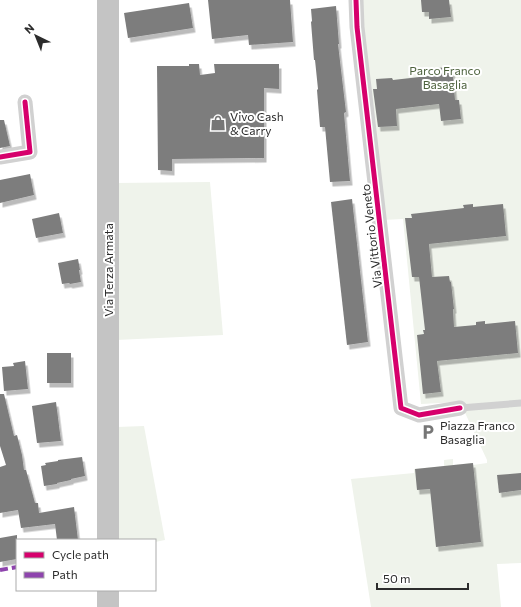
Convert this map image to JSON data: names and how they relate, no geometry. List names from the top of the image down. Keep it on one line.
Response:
{"streets":{"main road":["Via Terza Armata"],"street":["Via Vittorio Veneto"]},"parks":["Parco Franco Basaglia"],"places":{"shop":["Vivo Cash & Carry"],"parking":["Piazza Franco Basaglia"]},"legend":["Cycle path","Path"],"scale_bar":"50 m","north":"top left"}
